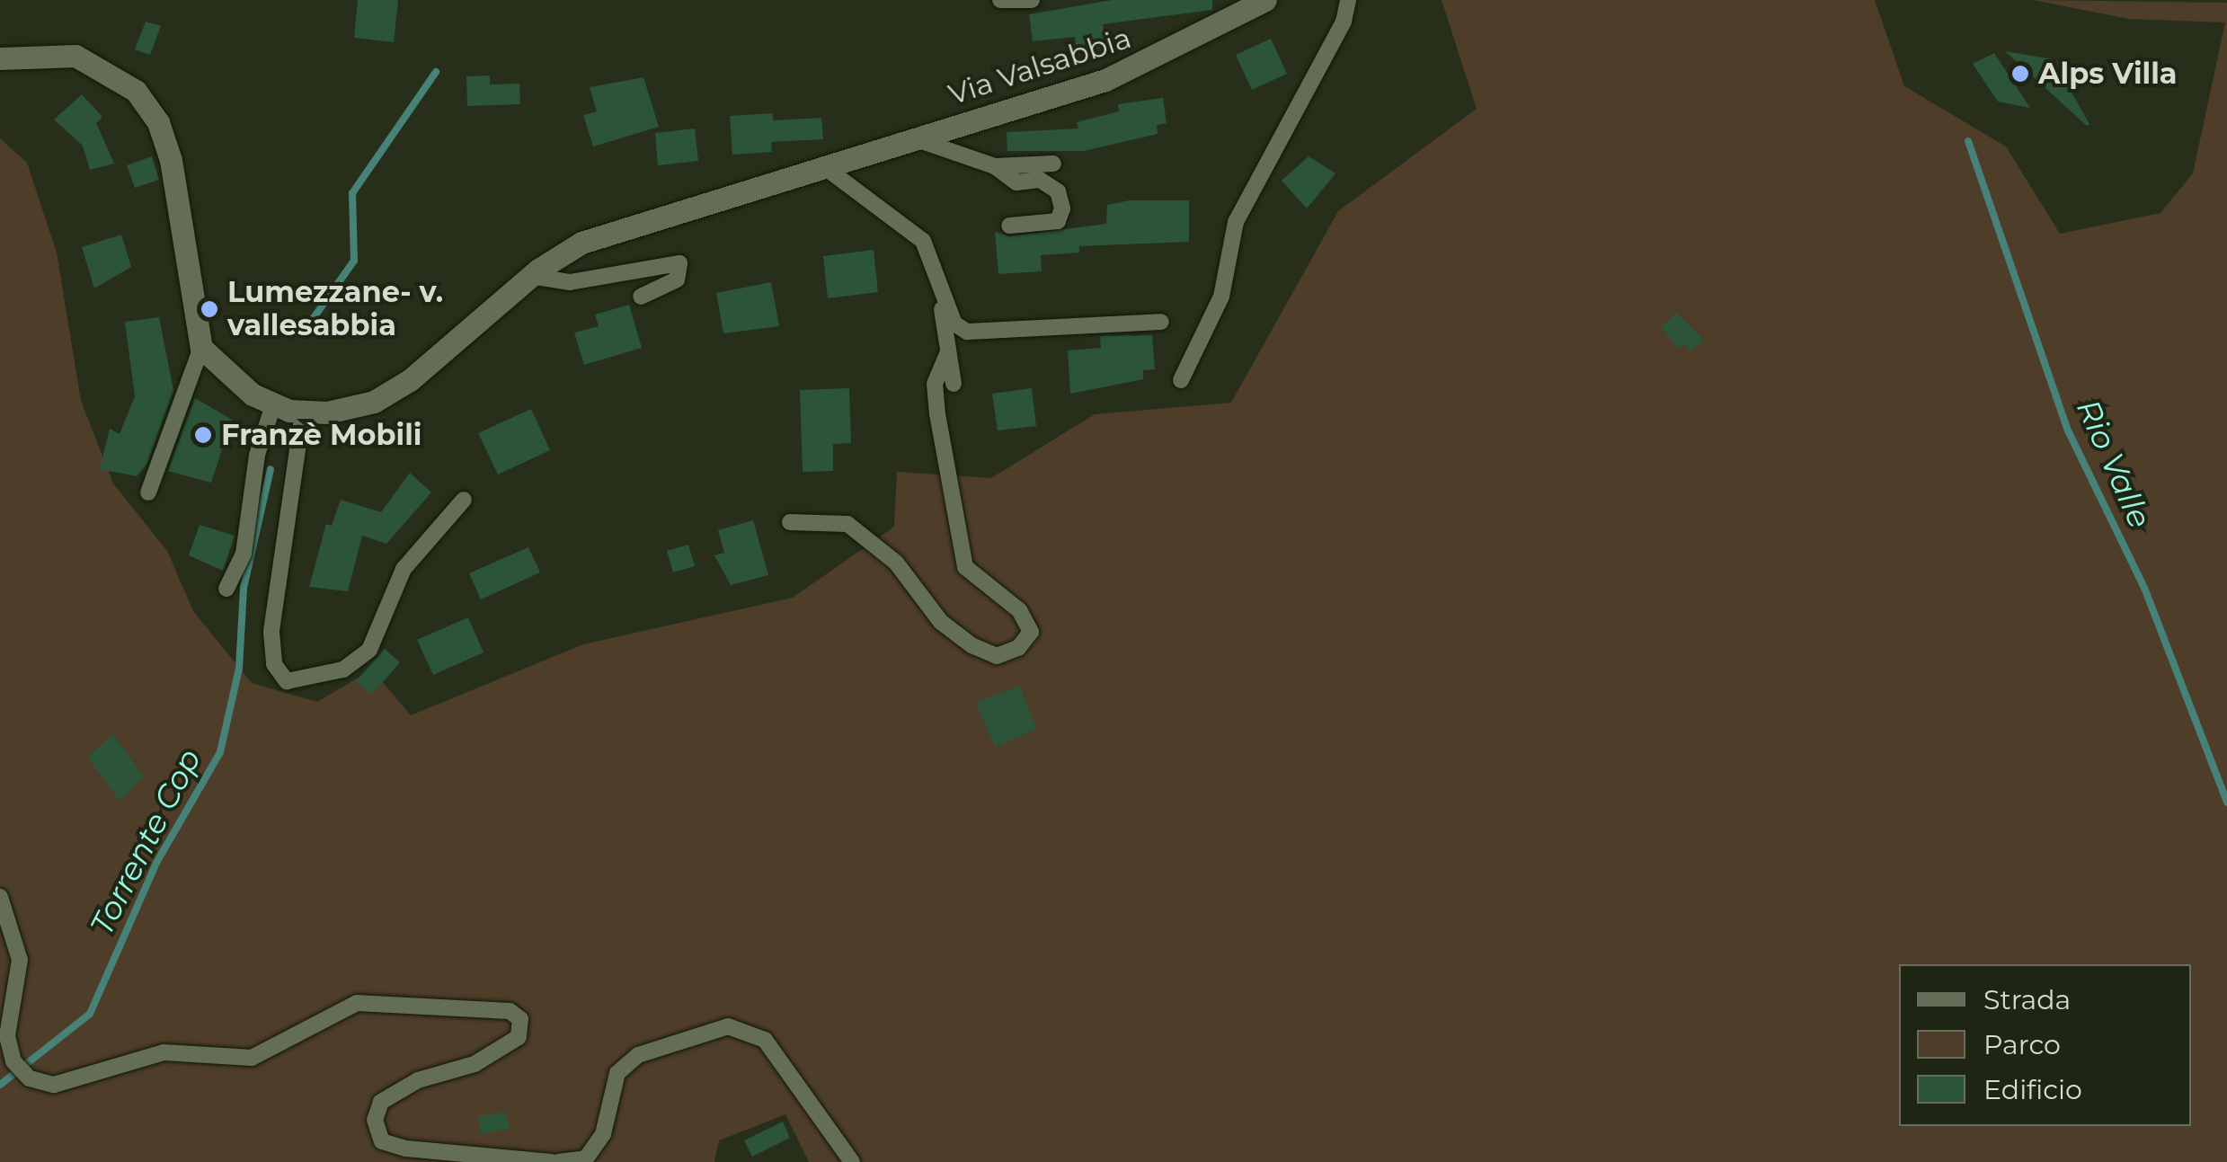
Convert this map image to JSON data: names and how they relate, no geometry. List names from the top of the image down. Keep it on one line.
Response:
{"streets":{"main road":["Via Valsabbia"]},"water":["Rio Valle","Torrente Cop"],"places":["Alps Villa","Lumezzane- v. vallesabbia","Franzè Mobili"],"legend":["Strada","Parco","Edificio"]}
